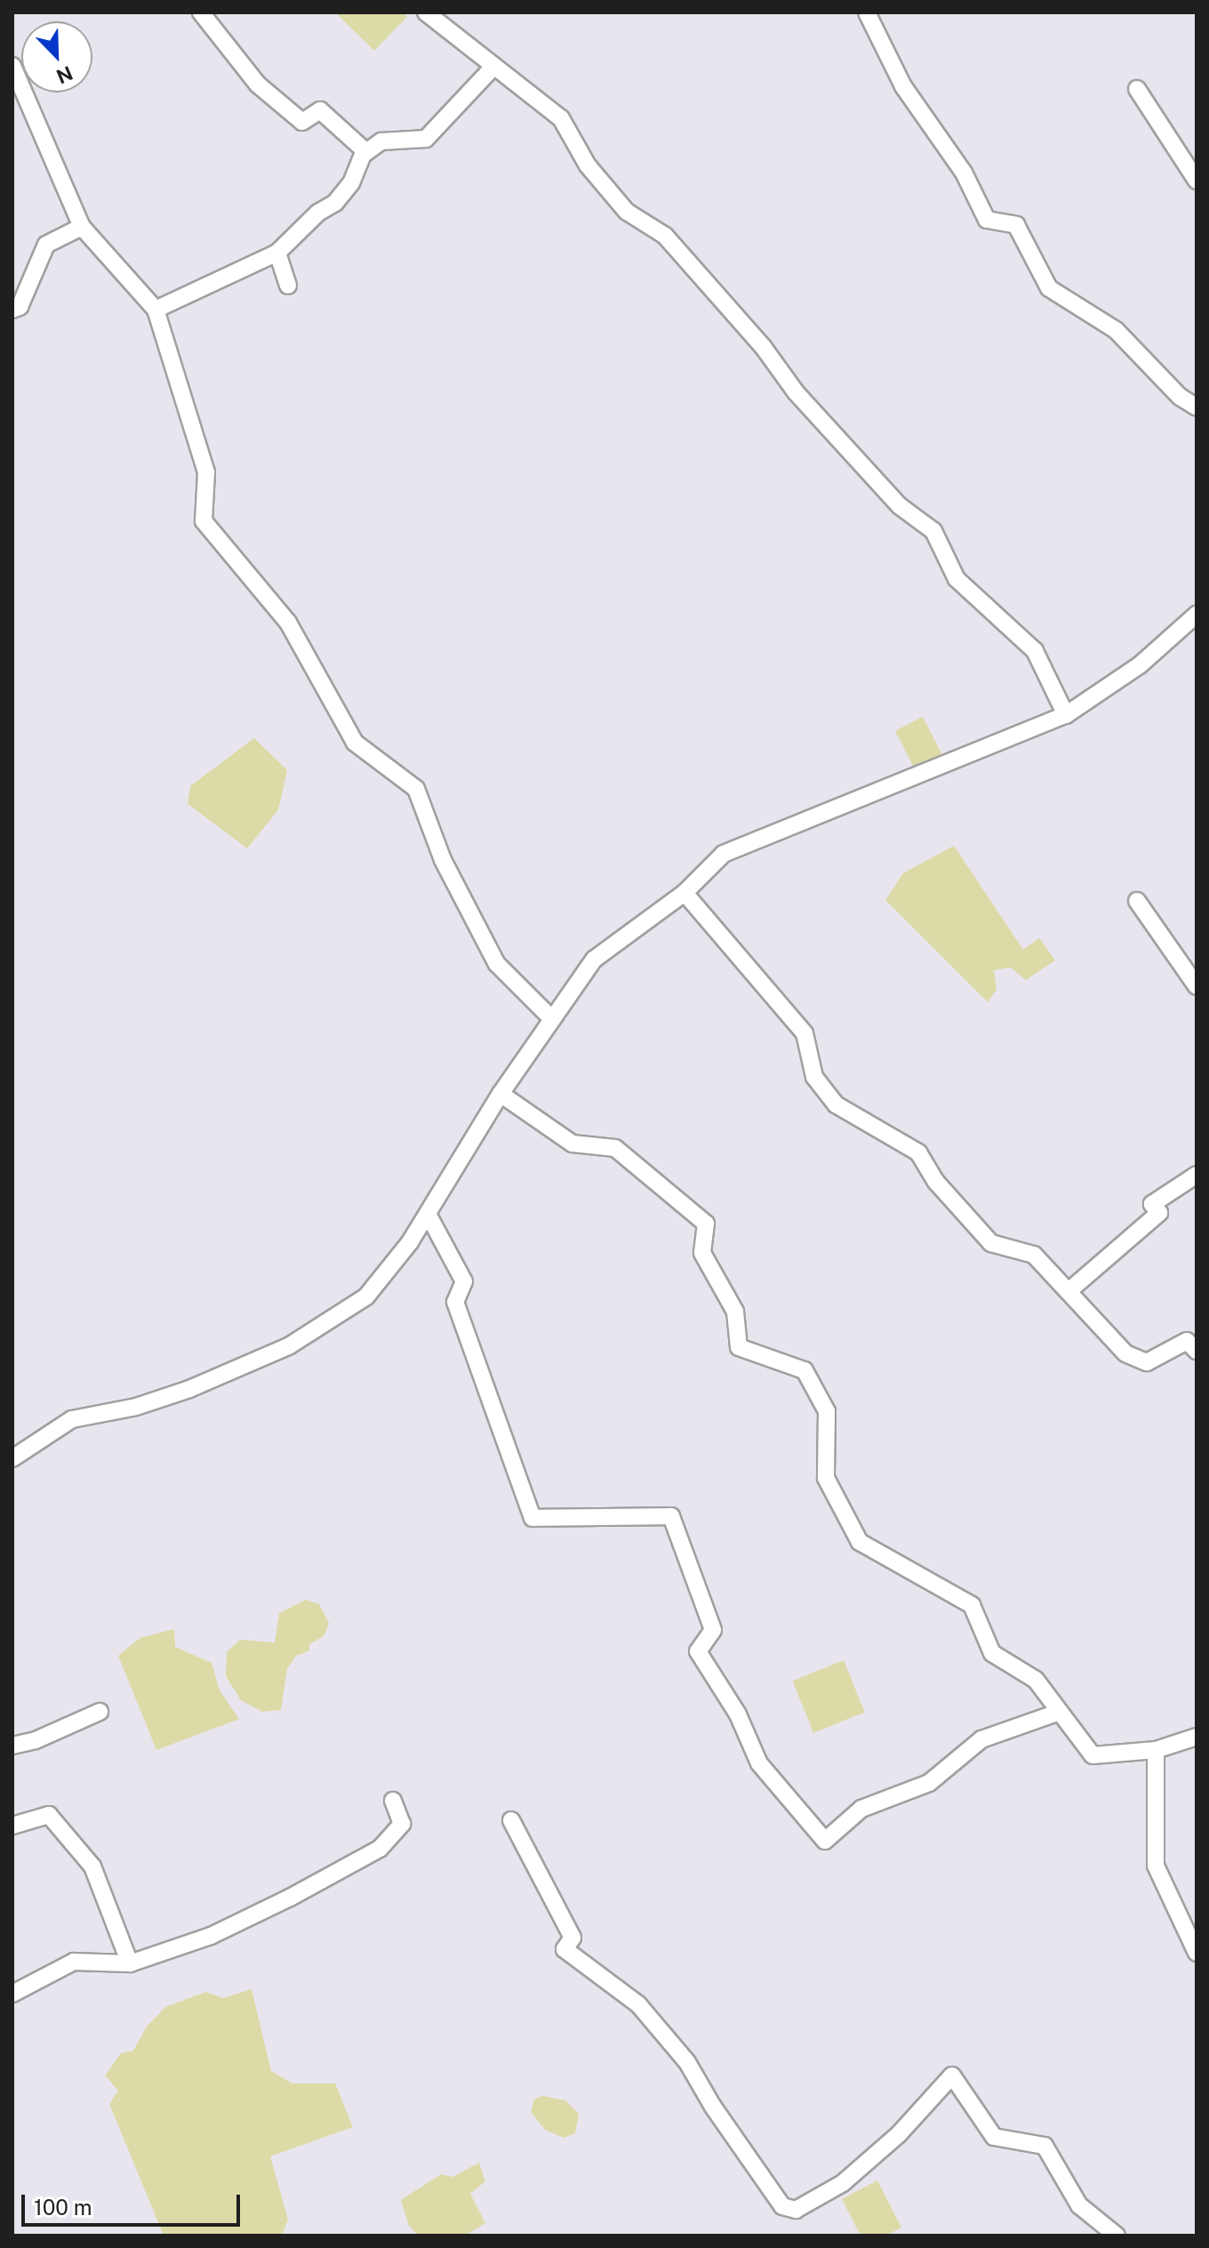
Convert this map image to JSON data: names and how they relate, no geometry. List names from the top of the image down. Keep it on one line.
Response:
{"scale_bar":"100 m","north":"bottom right"}
